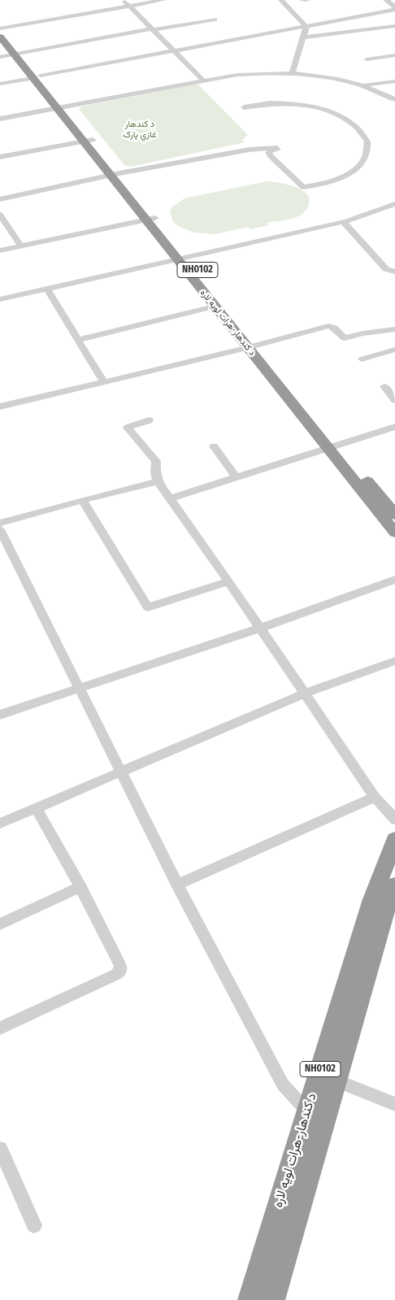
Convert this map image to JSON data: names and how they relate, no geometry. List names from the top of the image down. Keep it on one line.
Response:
{"streets":{"highway":["NH0102","د کندهار-هرات لويه لاره"]},"parks":["د کندهار غازي پارک"]}
